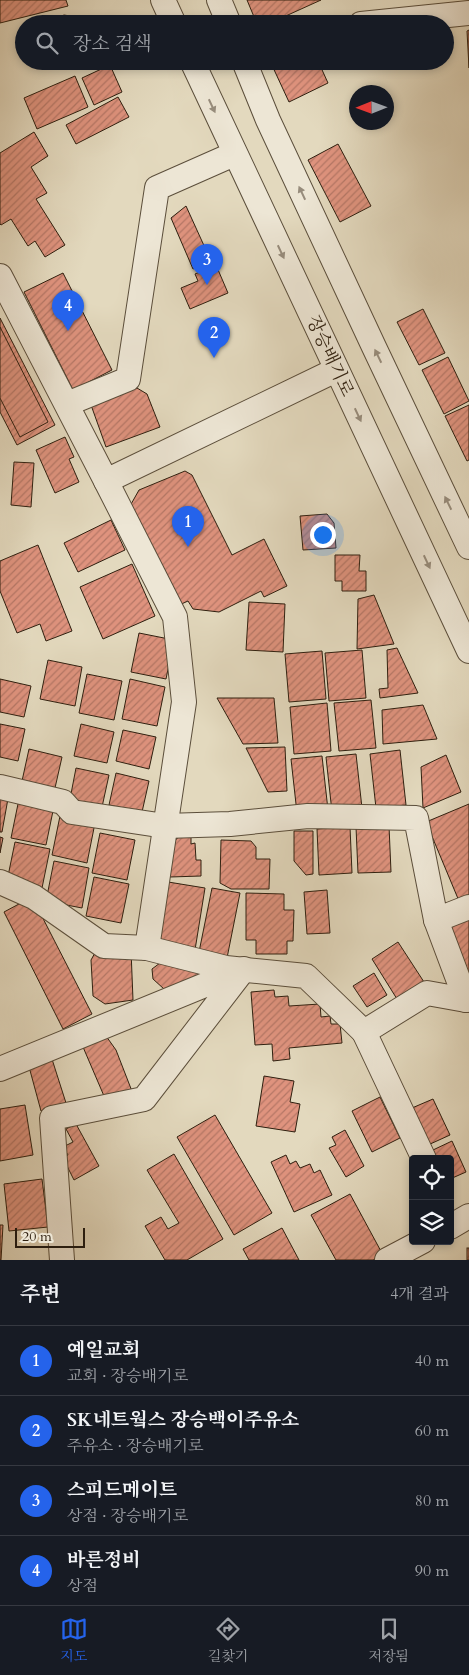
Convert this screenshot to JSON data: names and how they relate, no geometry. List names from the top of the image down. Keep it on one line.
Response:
{"streets":{"street":["장승배기로"]},"scale_bar":"20 m","north":"left","page":{"search":"장소 검색","pins":["3","4","2","1"],"scale":"20 m","heading":["주변","4개 결과"],"list":[{"mark":"1","name":"예일교회","note":"교회 · 장승배기로","value":"40 m"},{"mark":"2","name":"SK네트웤스 장승백이주유소","note":"주유소 · 장승배기로","value":"60 m"},{"mark":"3","name":"스피드메이트","note":"상점 · 장승배기로","value":"80 m"},{"mark":"4","name":"바른정비","note":"상점","value":"90 m"}],"nav":["지도","길찾기","저장됨"]}}
